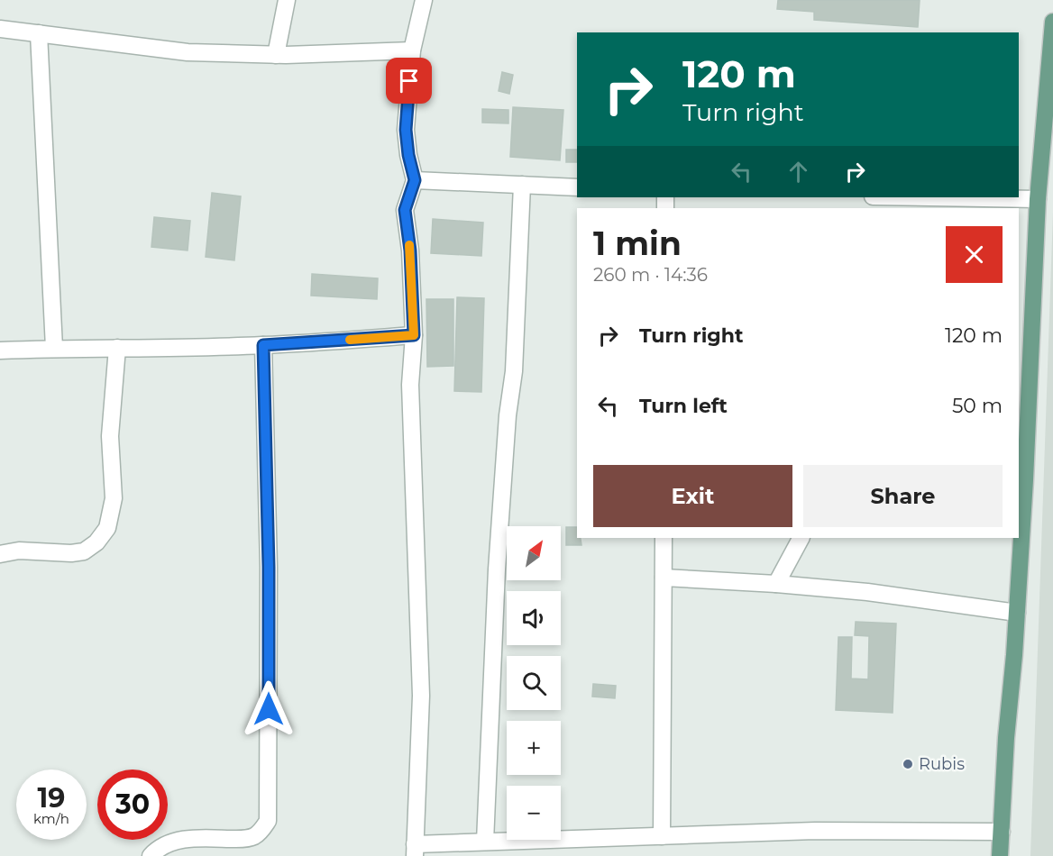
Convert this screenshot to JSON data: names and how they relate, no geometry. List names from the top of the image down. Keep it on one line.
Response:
{"places":["Rubis"],"north":"top right","page":{"turn":["120 m","Turn right"],"heading":["1 min","260 m · 14:36"],"list":[{"name":"Turn right","value":"120 m"},{"name":"Turn left","value":"50 m"}],"buttons":["Exit","Share"],"map_buttons":["+","−"],"speed":"19 km/h","limit":"30"}}
